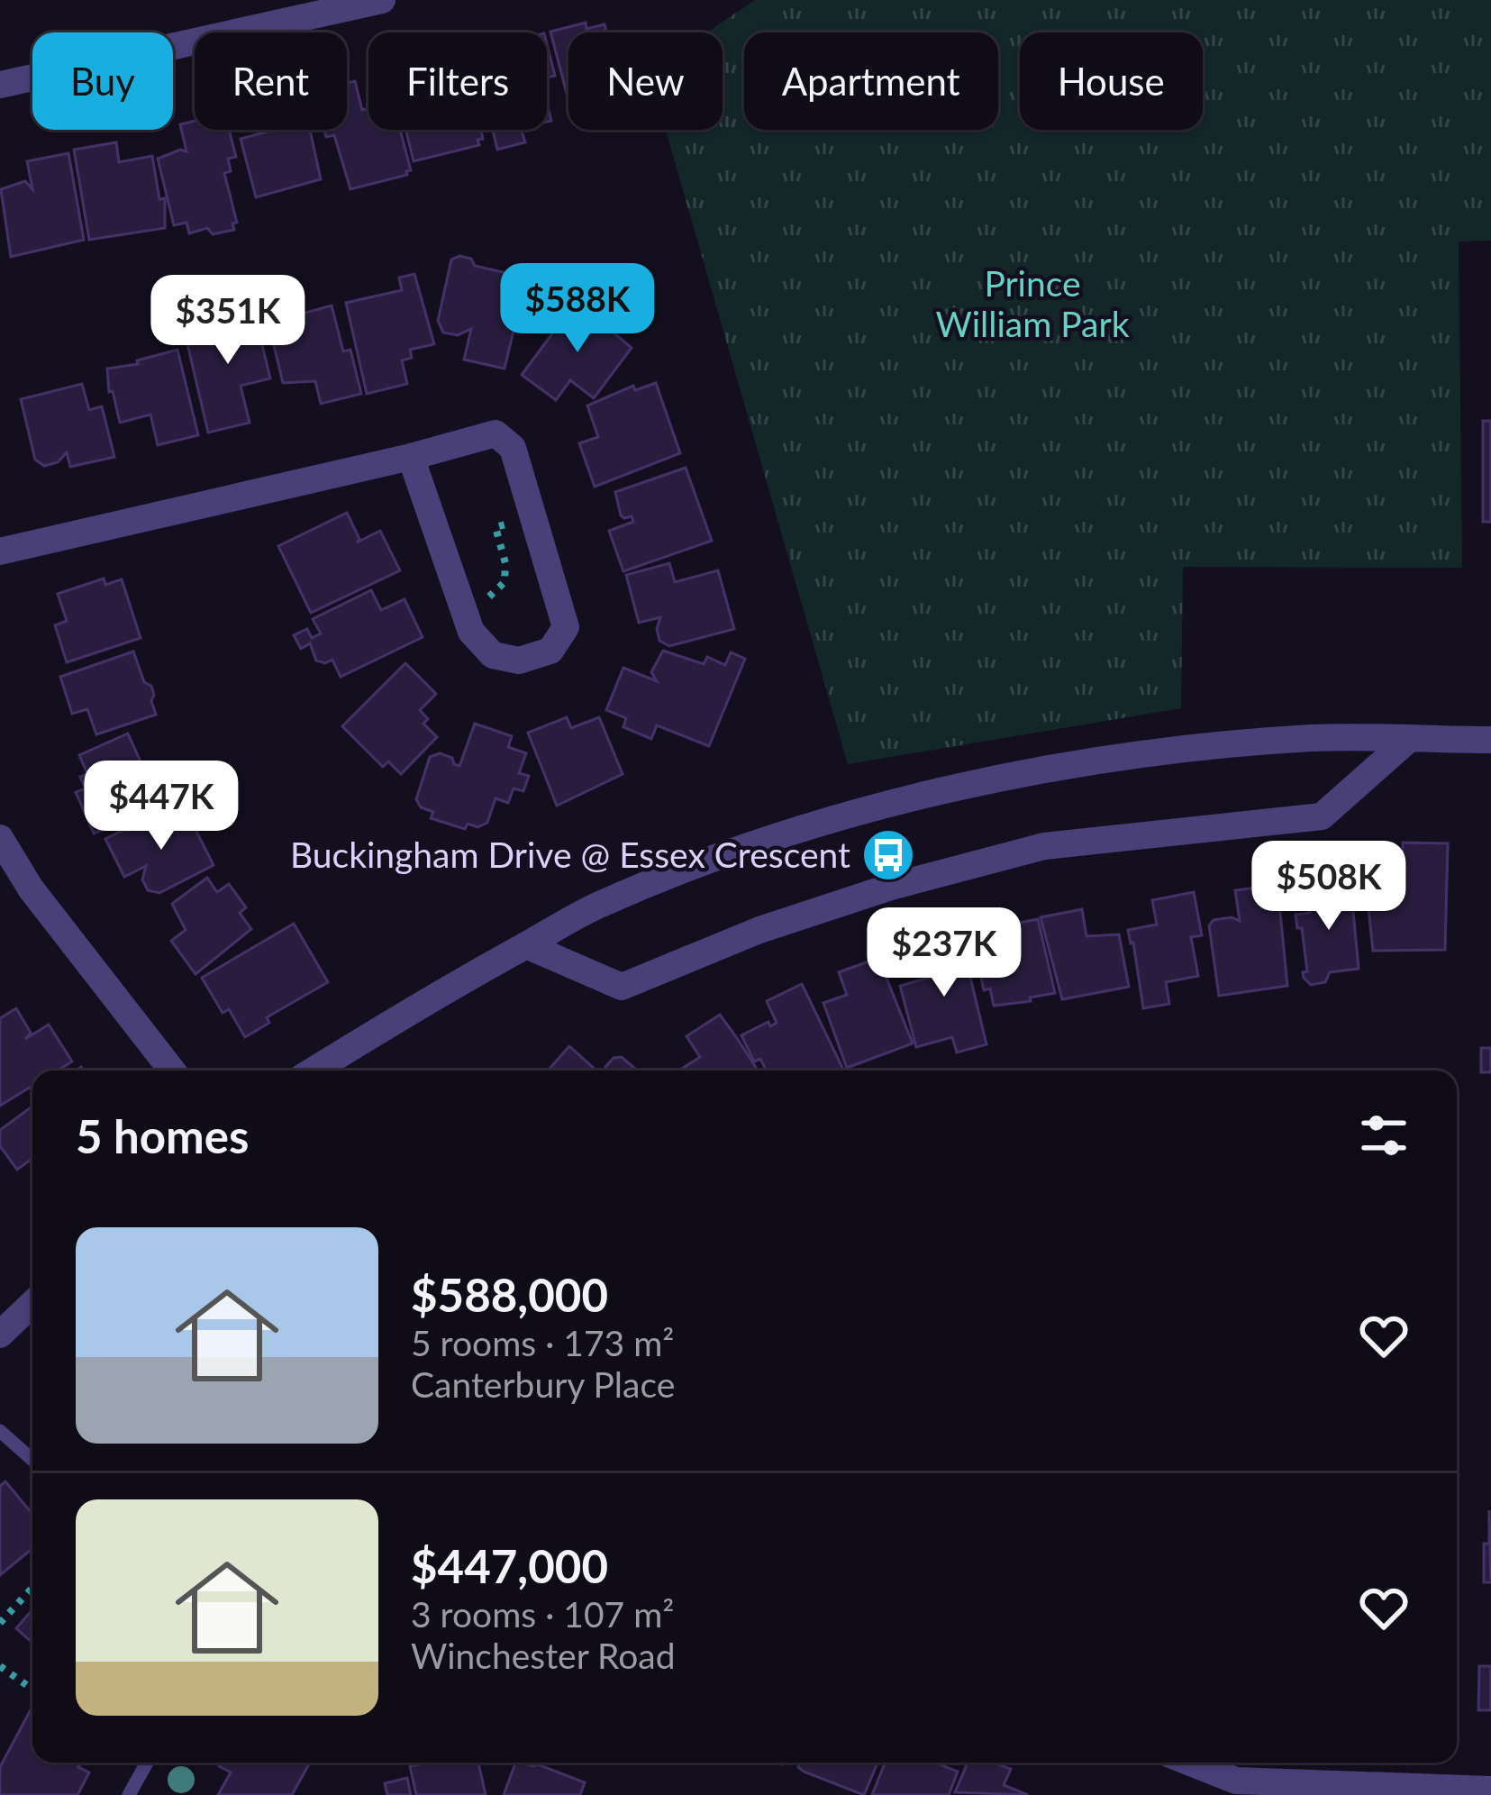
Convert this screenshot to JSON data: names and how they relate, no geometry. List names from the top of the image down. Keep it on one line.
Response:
{"parks":["Prince William Park"],"places":{"bus stop":["Buckingham Drive @ Essex Crescent"]},"page":{"chip":["Buy","Rent","Filters","New","Apartment","House"],"price":["$588K","$351K","$447K","$508K","$237K"],"heading":"5 homes","list":[{"name":"$588,000","note":"5 rooms · 173 m² · Canterbury Place"},{"name":"$447,000","note":"3 rooms · 107 m² · Winchester Road"}]}}
